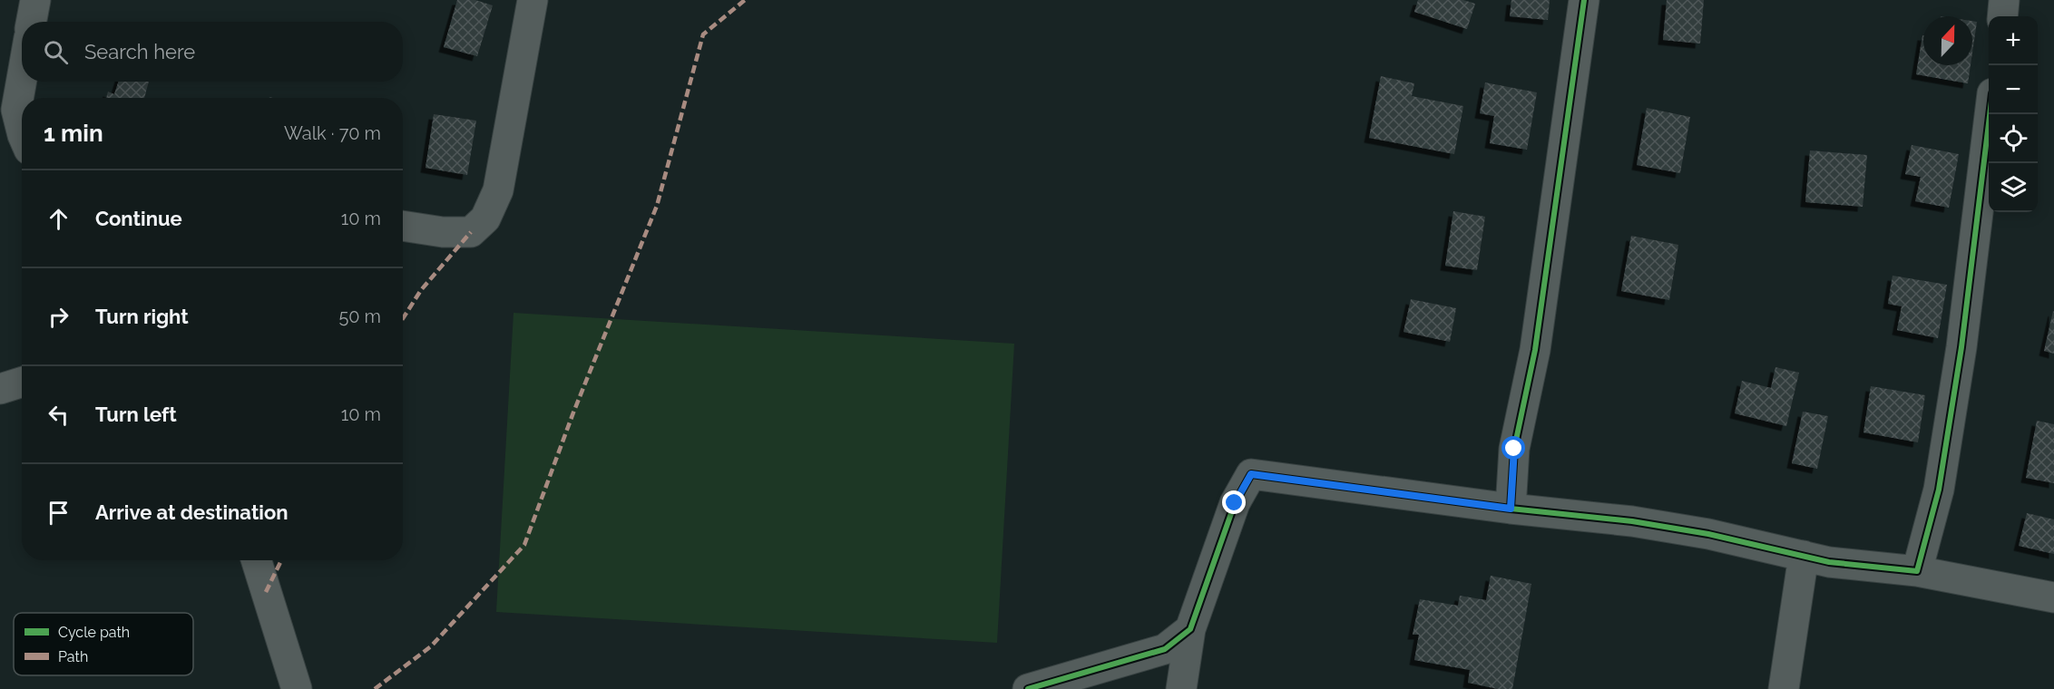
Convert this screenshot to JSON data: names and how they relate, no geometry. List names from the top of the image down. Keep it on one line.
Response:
{"legend":["Cycle path","Path"],"north":"top","page":{"map_buttons":["+","−"],"search":"Search here","heading":["1 min","Walk · 70 m"],"list":[["Continue","10 m"],["Turn right","50 m"],["Turn left","10 m"],"Arrive at destination"]}}
